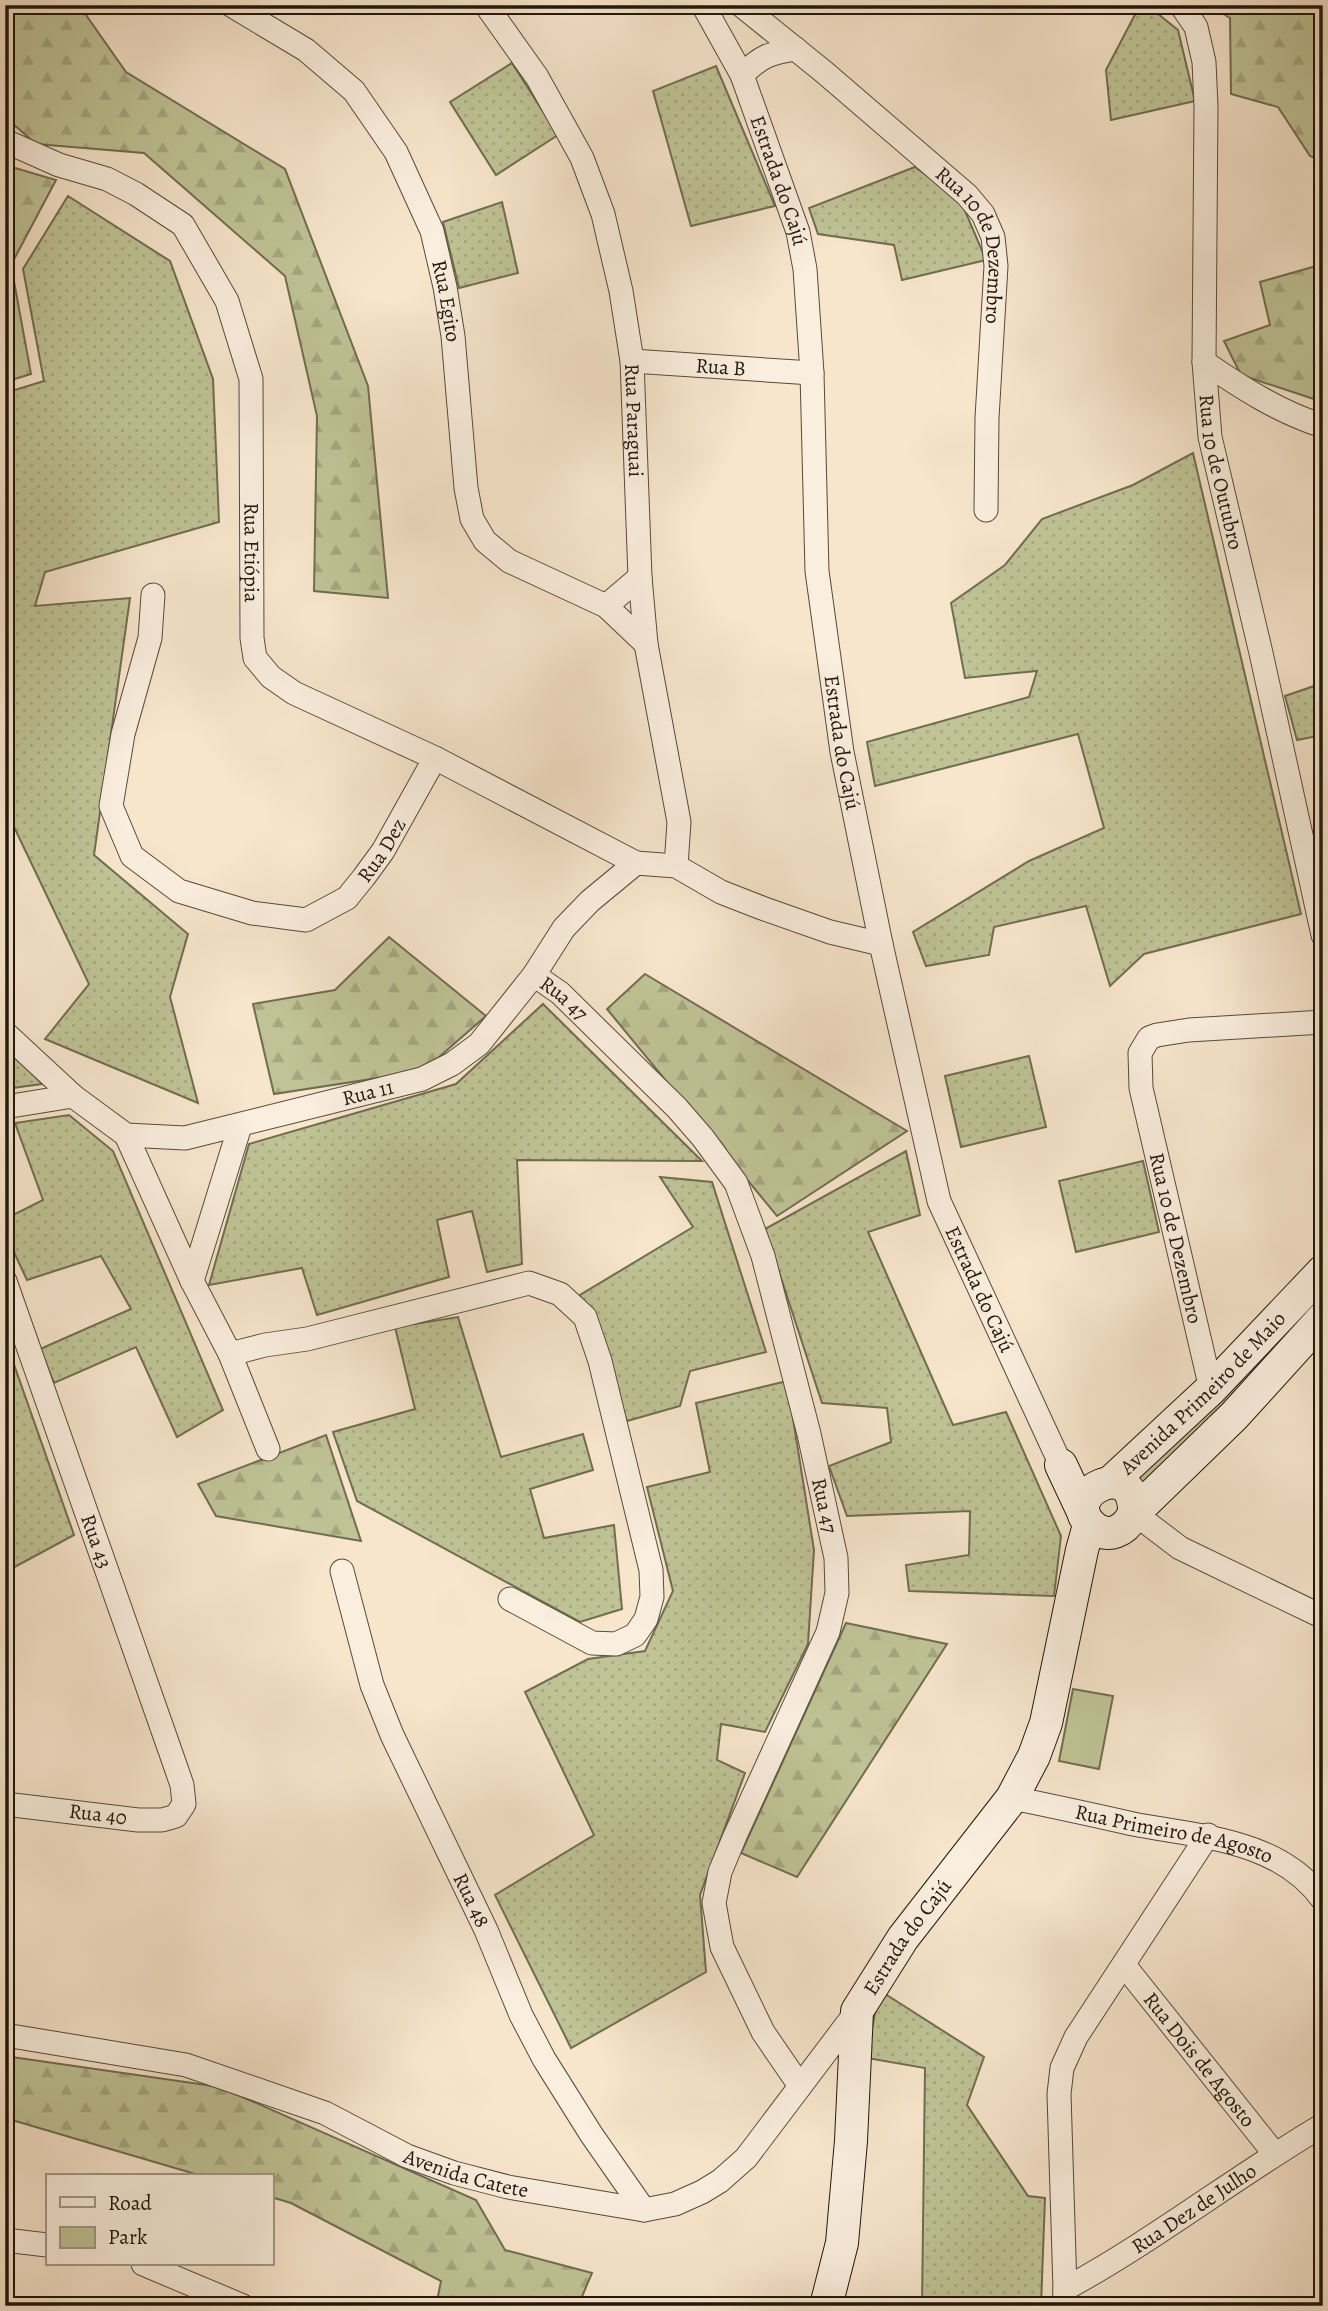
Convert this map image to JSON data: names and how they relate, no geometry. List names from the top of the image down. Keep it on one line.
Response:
{"streets":{"main road":["Estrada do Cajú","Avenida Primeiro de Maio"],"street":["Rua 10 de Dezembro","Rua Egito","Rua B","Rua Paraguai","Rua 10 de Outubro","Rua Etiópia","Rua Dez","Rua 47","Rua 11","Rua 43","Rua 40","Rua Primeiro de Agosto","Rua 48","Rua Dois de Agosto","Avenida Catete","Rua Dez de Julho"]},"crossings":[["Estrada do Cajú","Rua B"],["Estrada do Cajú","Avenida Primeiro de Maio"],["Estrada do Cajú","Rua Primeiro de Agosto"],["Estrada do Cajú","Avenida Catete"],["Rua 10 de Dezembro","Avenida Primeiro de Maio"],["Rua Egito","Rua Paraguai"],["Rua B","Rua Paraguai"],["Rua Etiópia","Rua Dez"],["Rua Etiópia","Rua 11"],["Rua 47","Rua 11"],["Rua 47","Avenida Catete"],["Rua 43","Rua 40"],["Rua 48","Avenida Catete"],["Rua Dois de Agosto","Rua Dez de Julho"]],"legend":["Road","Park"]}
